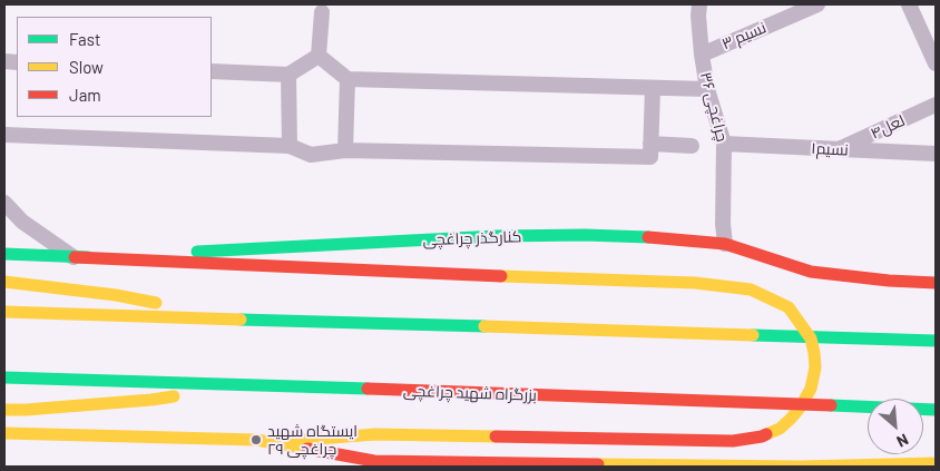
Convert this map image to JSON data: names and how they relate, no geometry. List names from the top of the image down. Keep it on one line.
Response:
{"streets":{"main road":["کنارگذر چراغچی","بزرگراه شهید چراغچی"],"street":["نسیم ۳","چراغچی ۳۶","لعل۴","نسیم۱"]},"crossings":[["نسیم ۳","چراغچی ۳۶"],["چراغچی ۳۶","نسیم۱"],["چراغچی ۳۶","کنارگذر چراغچی"],["لعل۴","نسیم۱"]],"places":["ایستگاه شهید چراغچی ۲۹"],"legend":["Fast","Slow","Jam"],"north":"bottom right"}
